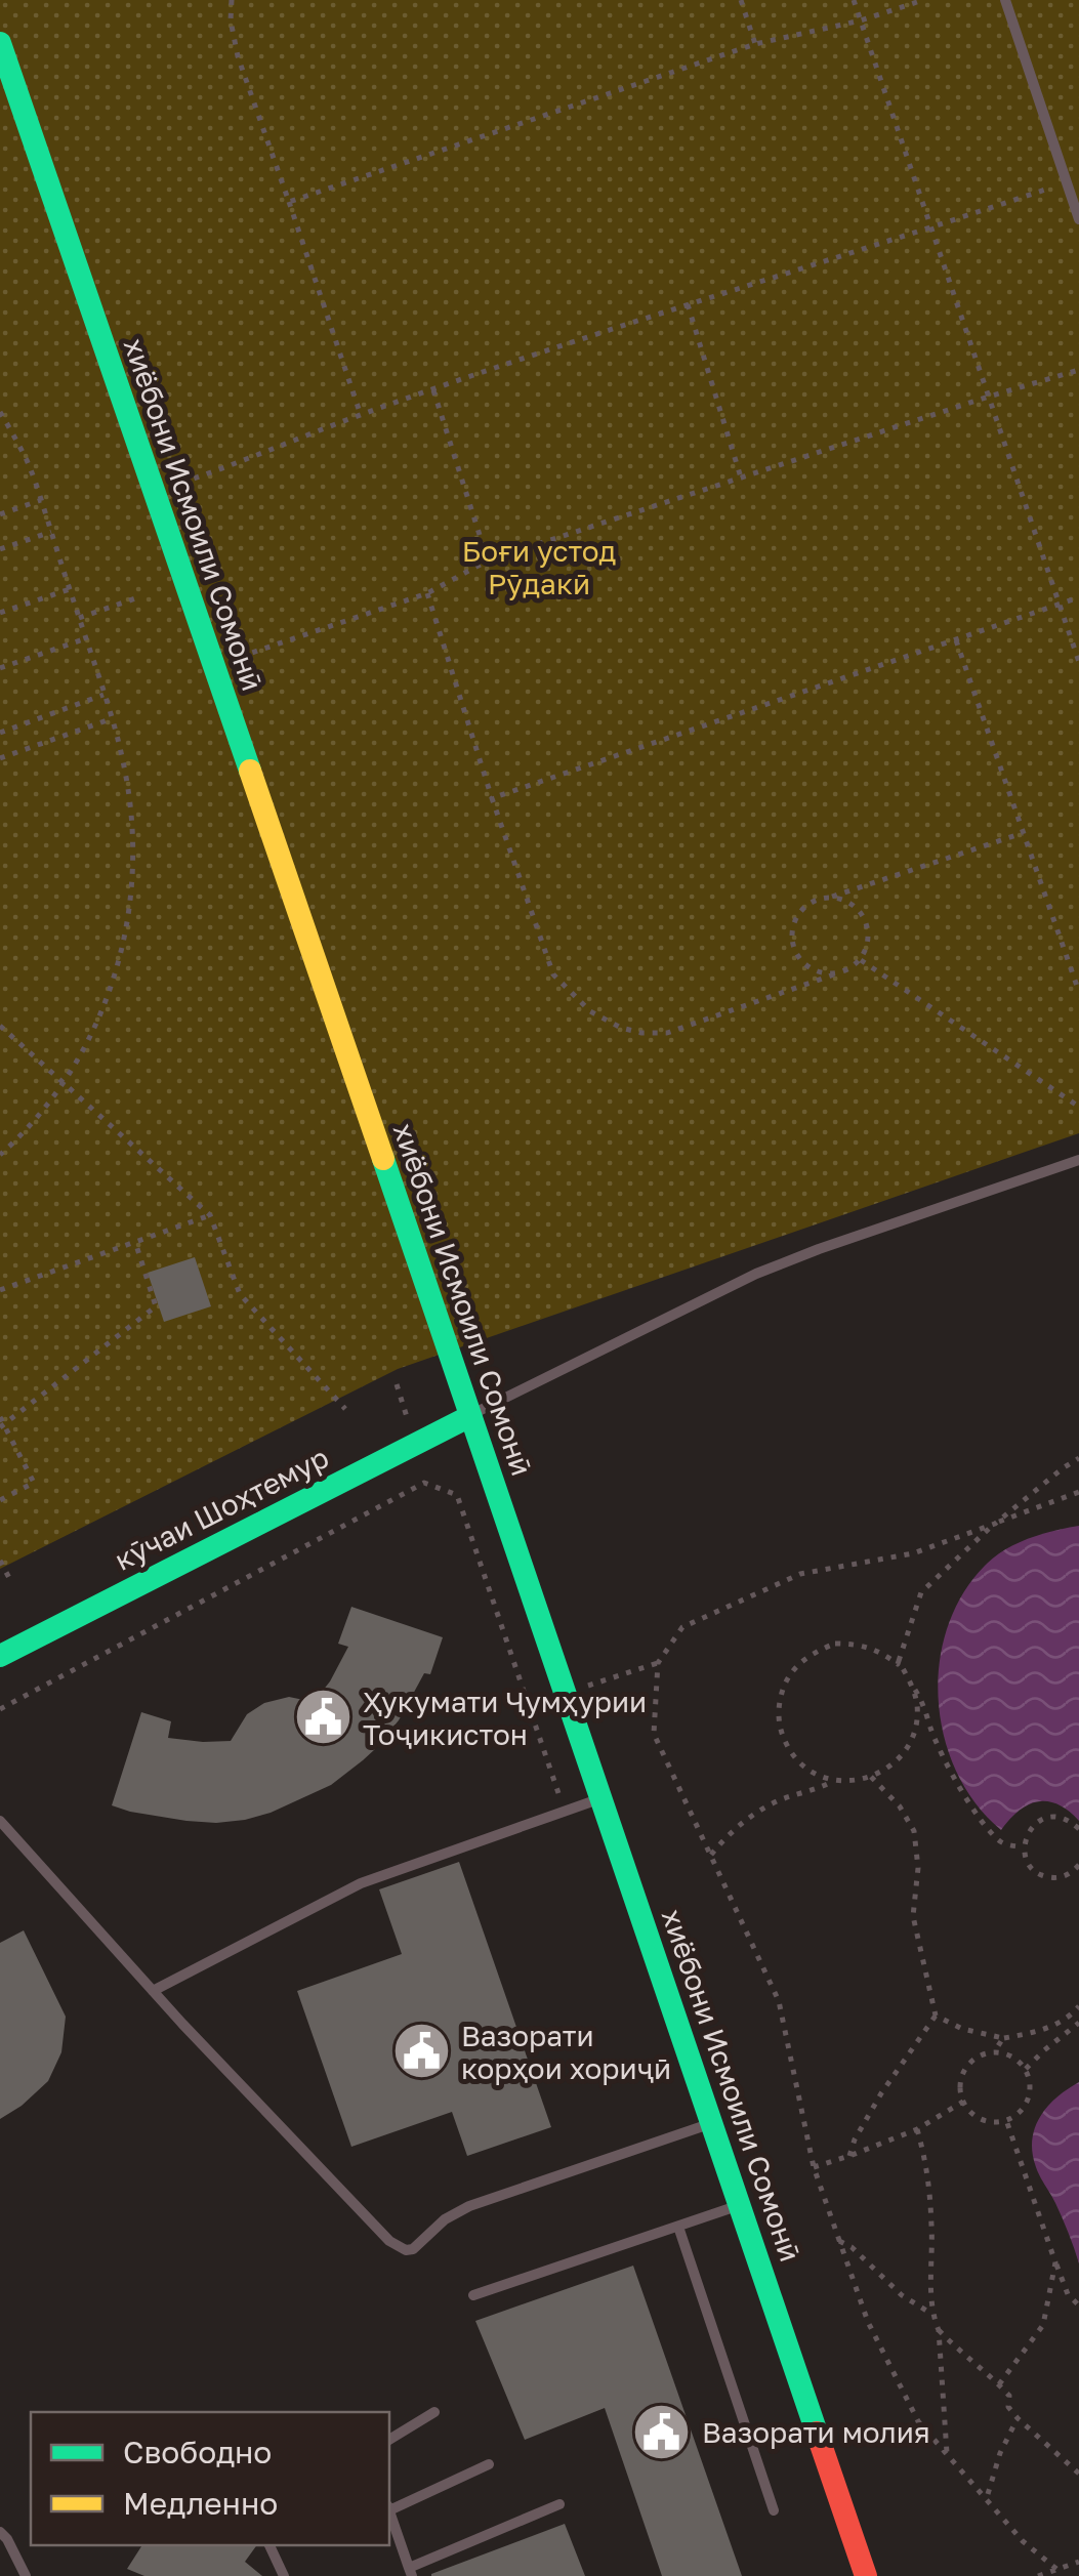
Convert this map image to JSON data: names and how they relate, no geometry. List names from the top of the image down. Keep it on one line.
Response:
{"streets":{"street":["хиёбони Исмоили Сомонӣ","кӯчаи Шоҳтемур"]},"crossings":[["хиёбони Исмоили Сомонӣ","кӯчаи Шоҳтемур"]],"parks":["Боғи устод Рӯдакӣ"],"places":{"public building":["Ҳукумати Ҷумҳурии Тоҷикистон","Вазорати корҳои хориҷӣ","Вазорати молия"]},"legend":["Свободно","Медленно"]}
